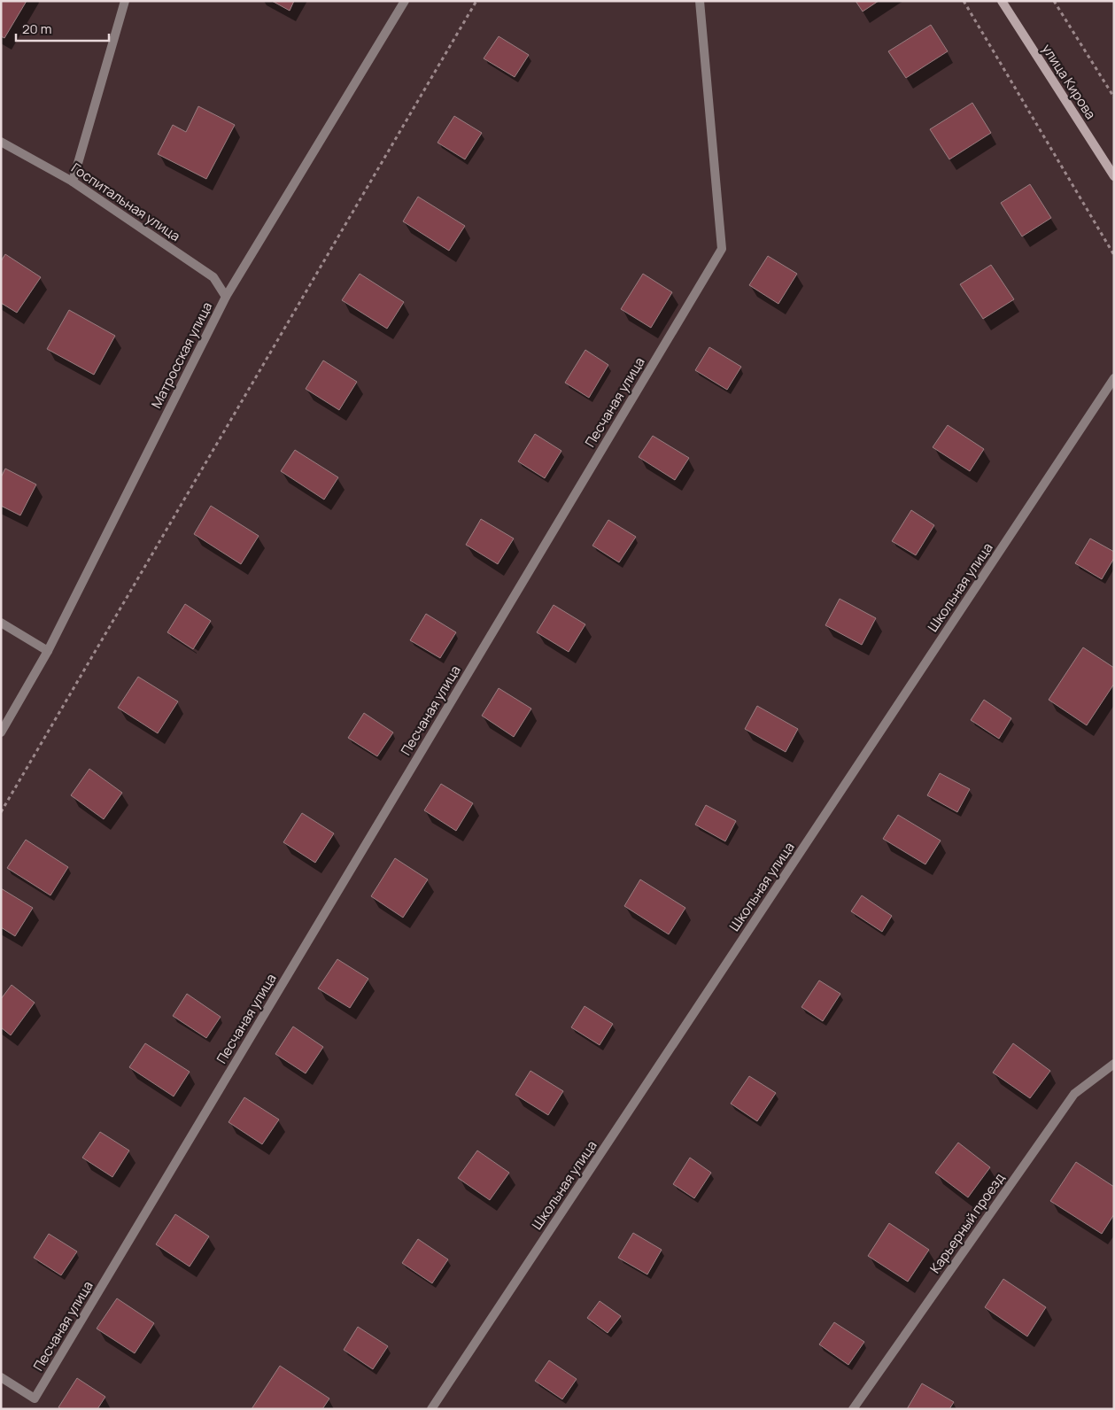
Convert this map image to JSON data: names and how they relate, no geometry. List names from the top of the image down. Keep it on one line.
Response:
{"streets":{"main road":["улица Кирова"],"street":["Госпитальная улица","Матросская улица","Песчаная улица","Школьная улица","Карьерный проезд"]},"crossings":[["Госпитальная улица","Матросская улица"]],"scale_bar":"20 m"}
